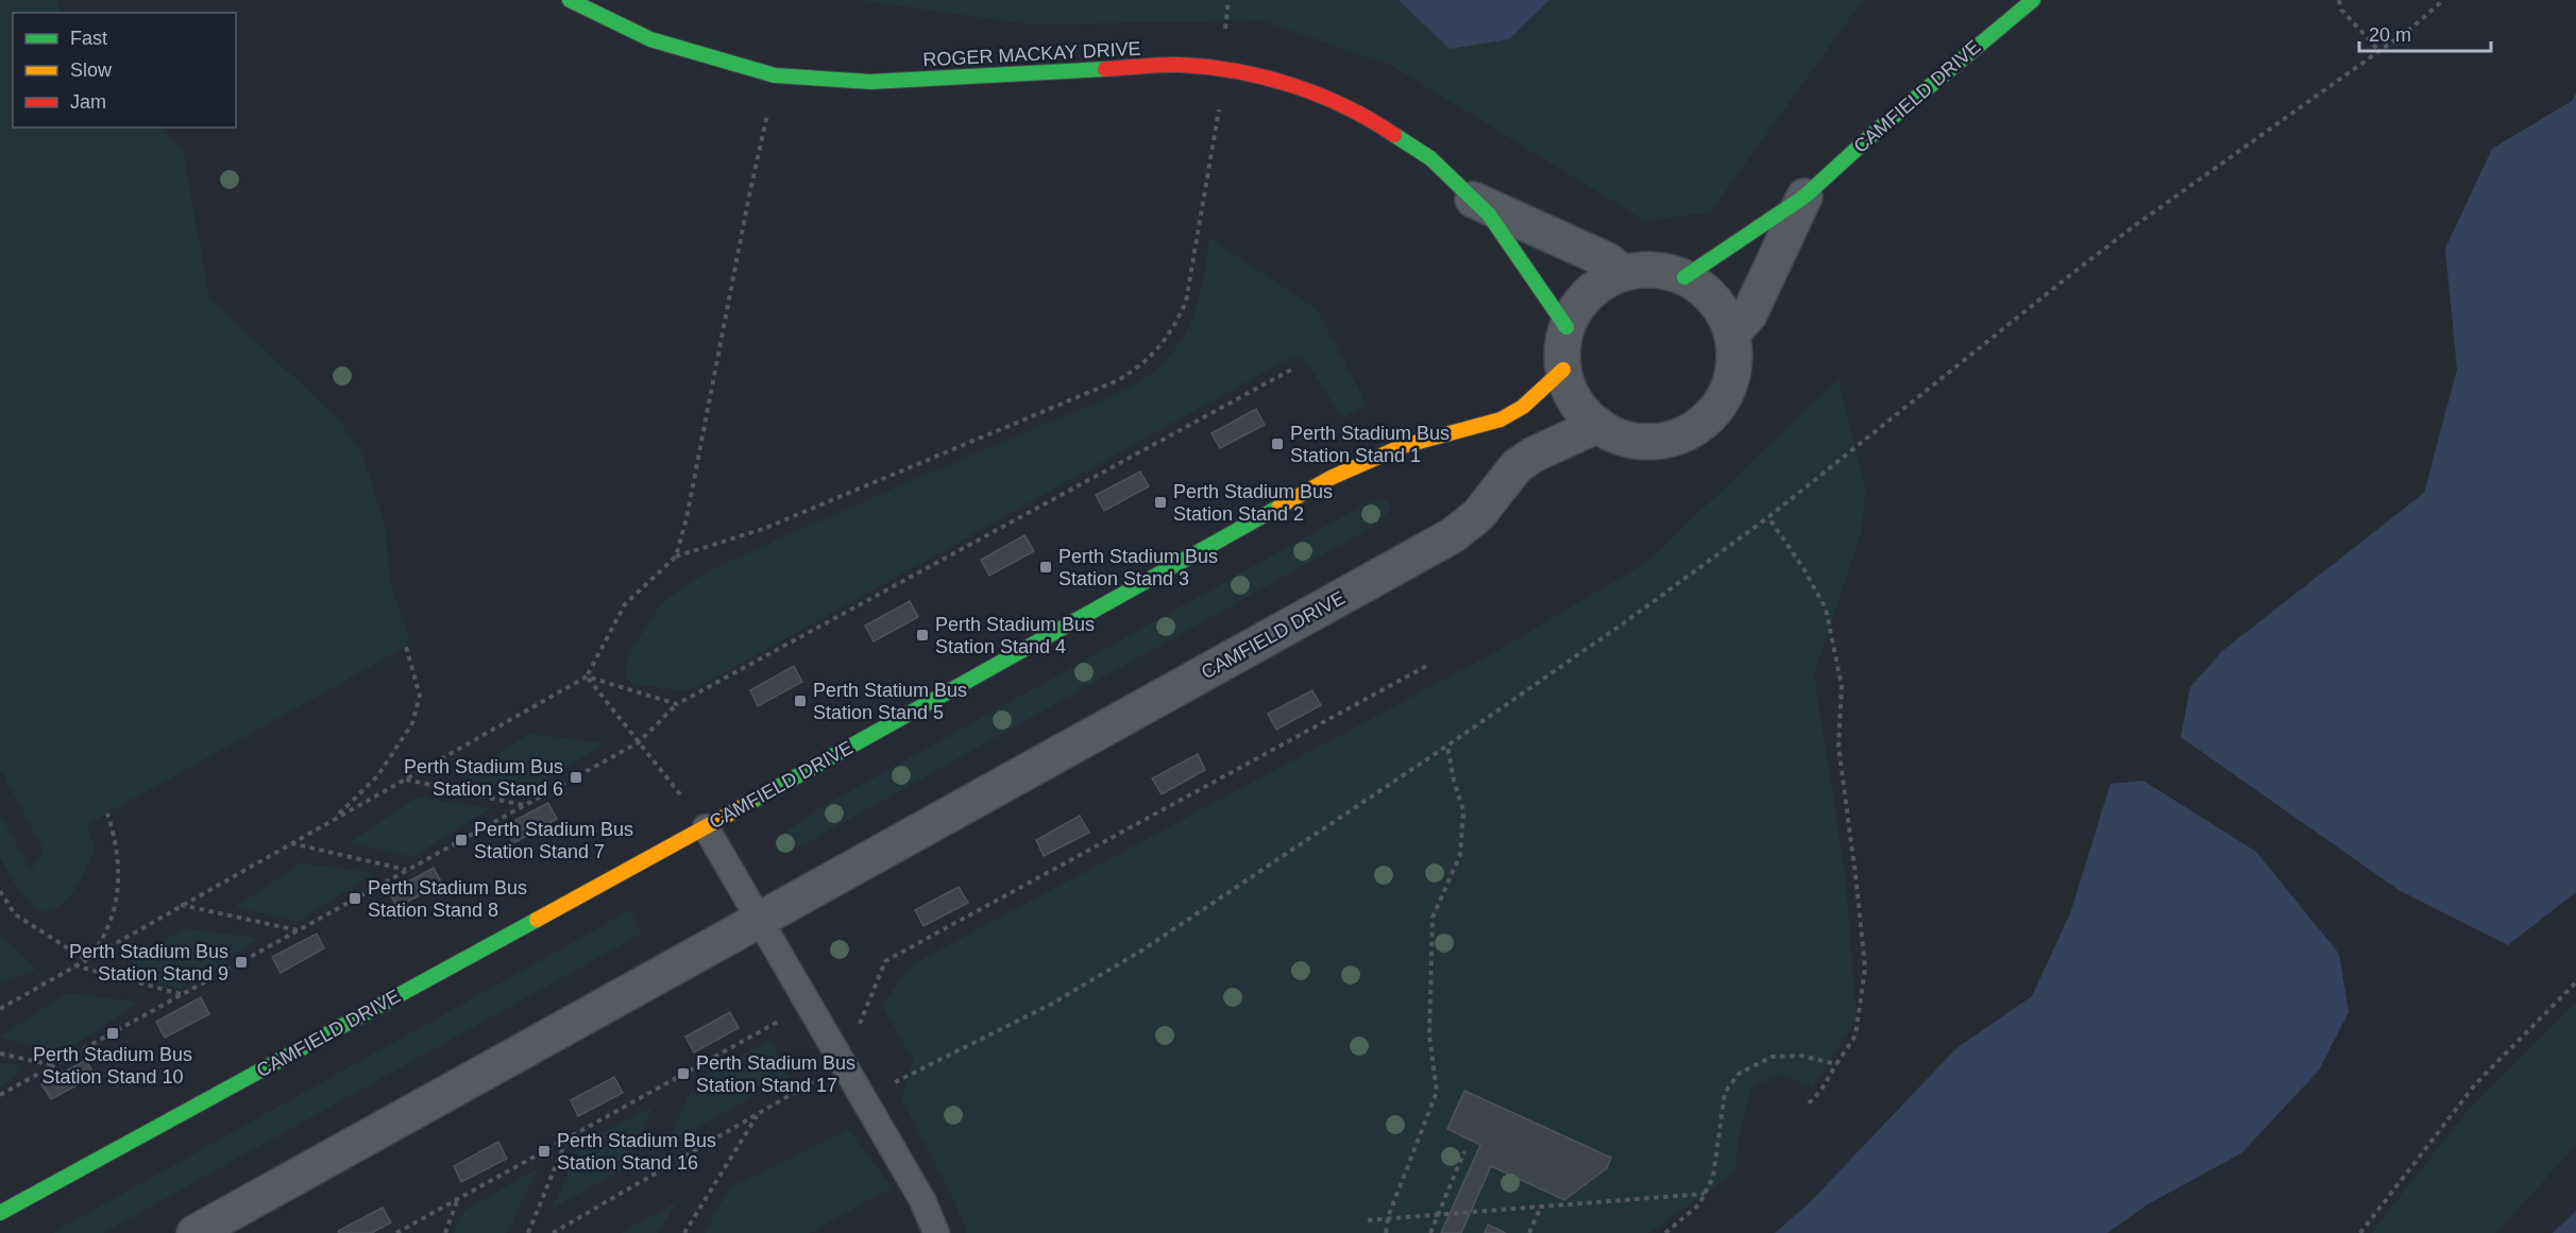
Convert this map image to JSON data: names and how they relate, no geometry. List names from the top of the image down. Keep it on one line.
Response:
{"streets":{"street":["ROGER MACKAY DRIVE","CAMFIELD DRIVE"]},"crossings":[["ROGER MACKAY DRIVE","CAMFIELD DRIVE"]],"places":{"transit":["Perth Stadium Bus Station Stand 1","Perth Stadium Bus Station Stand 2","Perth Stadium Bus Station Stand 3","Perth Stadium Bus Station Stand 4","Perth Statium Bus Station Stand 5","Perth Stadium Bus Station Stand 6","Perth Stadium Bus Station Stand 7","Perth Stadium Bus Station Stand 8","Perth Stadium Bus Station Stand 9","Perth Stadium Bus Station Stand 10","Perth Stadium Bus Station Stand 17","Perth Stadium Bus Station Stand 16"]},"legend":["Fast","Slow","Jam"],"scale_bar":"20 m"}
